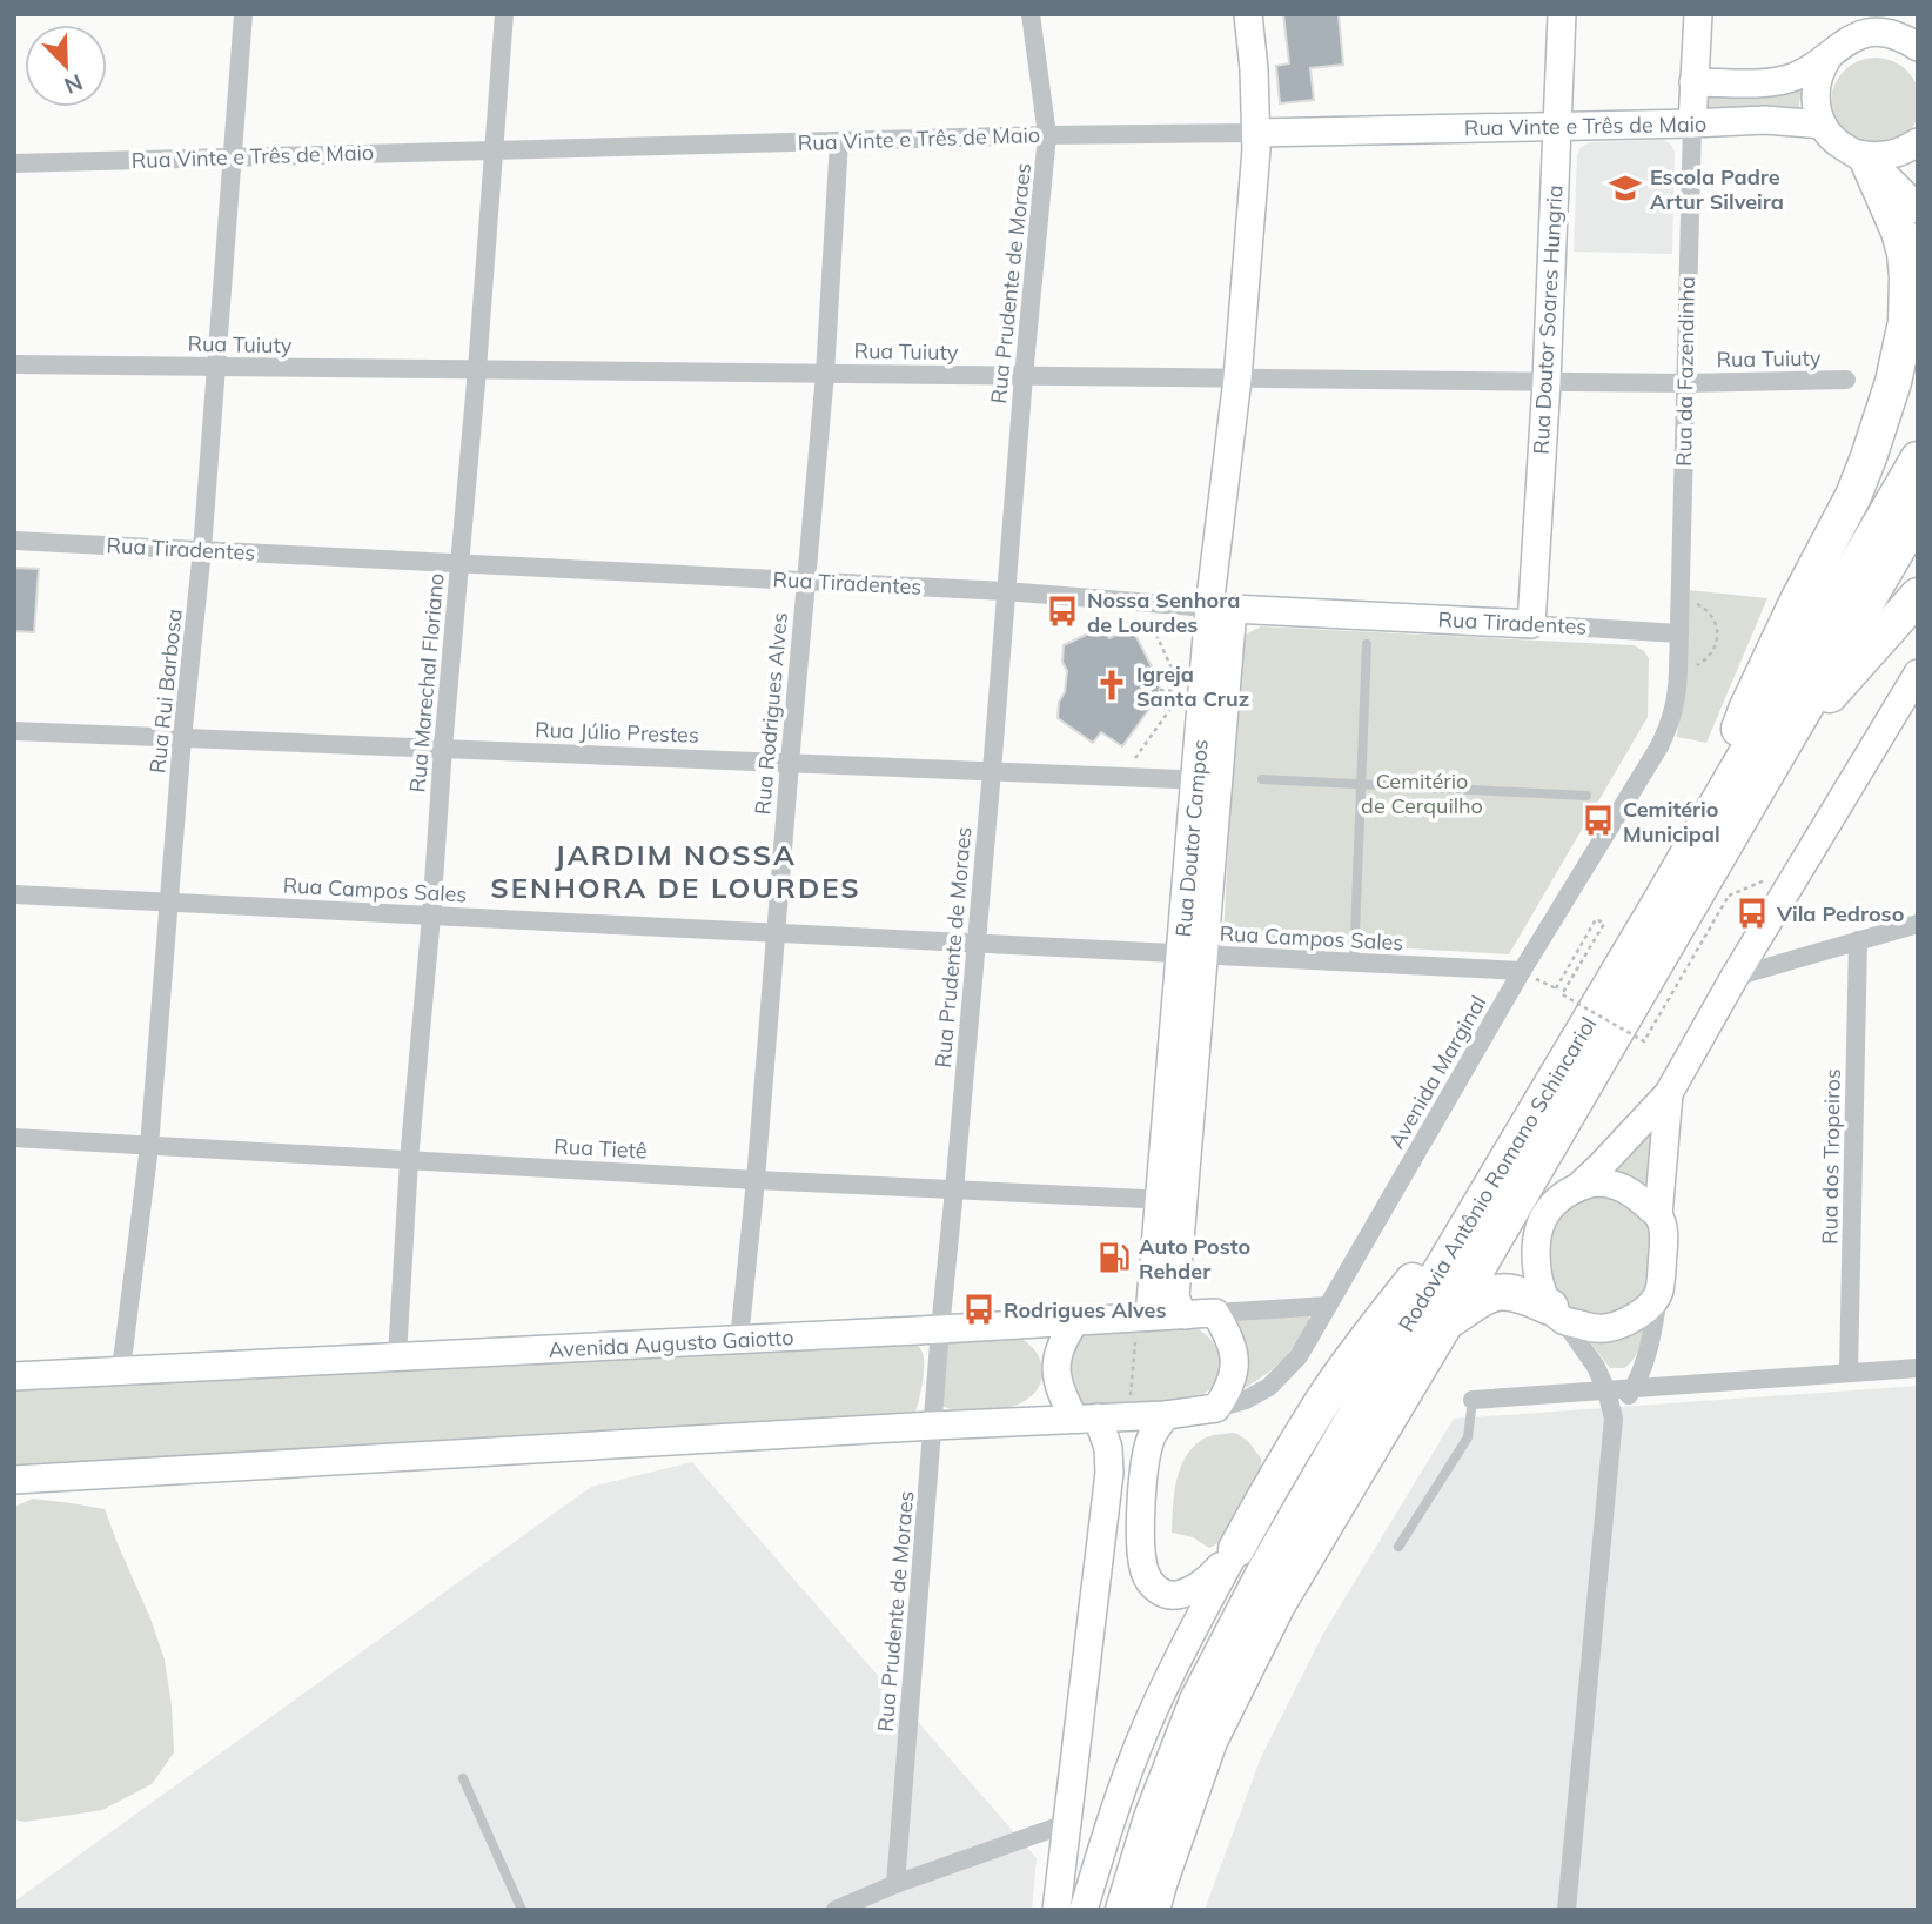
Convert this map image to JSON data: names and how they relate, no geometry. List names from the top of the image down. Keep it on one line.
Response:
{"streets":{"highway":["Rodovia Antônio Romano Schincariol"],"street":["Rua Vinte e Três de Maio","Rua Prudente de Moraes","Rua Doutor Soares Hungria","Rua Tuiuty","Rua da Fazendinha","Rua Tiradentes","Rua Marechal Floriano","Rua Rui Barbosa","Rua Rodrigues Alves","Rua Júlio Prestes","Rua Doutor Campos","Rua Campos Sales","Avenida Marginal","Rua Tietê","Rua dos Tropeiros","Avenida Augusto Gaiotto"]},"crossings":[["Rua Vinte e Três de Maio","Rua Prudente de Moraes"],["Rua Vinte e Três de Maio","Rua Doutor Soares Hungria"],["Rua Vinte e Três de Maio","Rua da Fazendinha"],["Rua Vinte e Três de Maio","Rua Marechal Floriano"],["Rua Vinte e Três de Maio","Rua Rui Barbosa"],["Rua Vinte e Três de Maio","Rua Rodrigues Alves"],["Rua Vinte e Três de Maio","Rua Doutor Campos"],["Rua Prudente de Moraes","Rua Tuiuty"],["Rua Prudente de Moraes","Rua Tiradentes"],["Rua Prudente de Moraes","Rua Júlio Prestes"],["Rua Prudente de Moraes","Rua Campos Sales"],["Rua Prudente de Moraes","Rua Tietê"],["Rua Prudente de Moraes","Avenida Augusto Gaiotto"],["Rua Doutor Soares Hungria","Rua Tuiuty"],["Rua Doutor Soares Hungria","Rua Tiradentes"],["Rua Tuiuty","Rua da Fazendinha"],["Rua Tuiuty","Rua Marechal Floriano"],["Rua Tuiuty","Rua Rui Barbosa"],["Rua Tuiuty","Rua Rodrigues Alves"],["Rua Tuiuty","Rua Doutor Campos"],["Rua da Fazendinha","Rua Tiradentes"],["Rua da Fazendinha","Avenida Marginal"],["Rua Tiradentes","Rua Marechal Floriano"],["Rua Tiradentes","Rua Rui Barbosa"],["Rua Tiradentes","Rua Rodrigues Alves"],["Rua Tiradentes","Rua Doutor Campos"],["Rua Marechal Floriano","Rua Júlio Prestes"],["Rua Marechal Floriano","Rua Campos Sales"],["Rua Marechal Floriano","Rua Tietê"],["Rua Marechal Floriano","Avenida Augusto Gaiotto"],["Rua Rui Barbosa","Rua Júlio Prestes"],["Rua Rui Barbosa","Rua Campos Sales"],["Rua Rui Barbosa","Rua Tietê"],["Rua Rui Barbosa","Avenida Augusto Gaiotto"],["Rua Rodrigues Alves","Rua Júlio Prestes"],["Rua Rodrigues Alves","Rua Campos Sales"],["Rua Rodrigues Alves","Rua Tietê"],["Rua Rodrigues Alves","Avenida Augusto Gaiotto"],["Rua Júlio Prestes","Rua Doutor Campos"],["Rua Doutor Campos","Rua Campos Sales"],["Rua Doutor Campos","Rua Tietê"],["Rua Doutor Campos","Avenida Augusto Gaiotto"],["Rua Campos Sales","Avenida Marginal"],["Avenida Marginal","Avenida Augusto Gaiotto"]],"districts":["JARDIM NOSSA SENHORA DE LOURDES"],"parks":["Cemitério de Cerquilho"],"places":{"school or university":["Escola Padre Artur Silveira"],"bus stop":["Nossa Senhora de Lourdes","Cemitério Municipal","Vila Pedroso","Rodrigues Alves"],"church":["Igreja Santa Cruz"],"fuel station":["Auto Posto Rehder"]},"north":"bottom right"}
